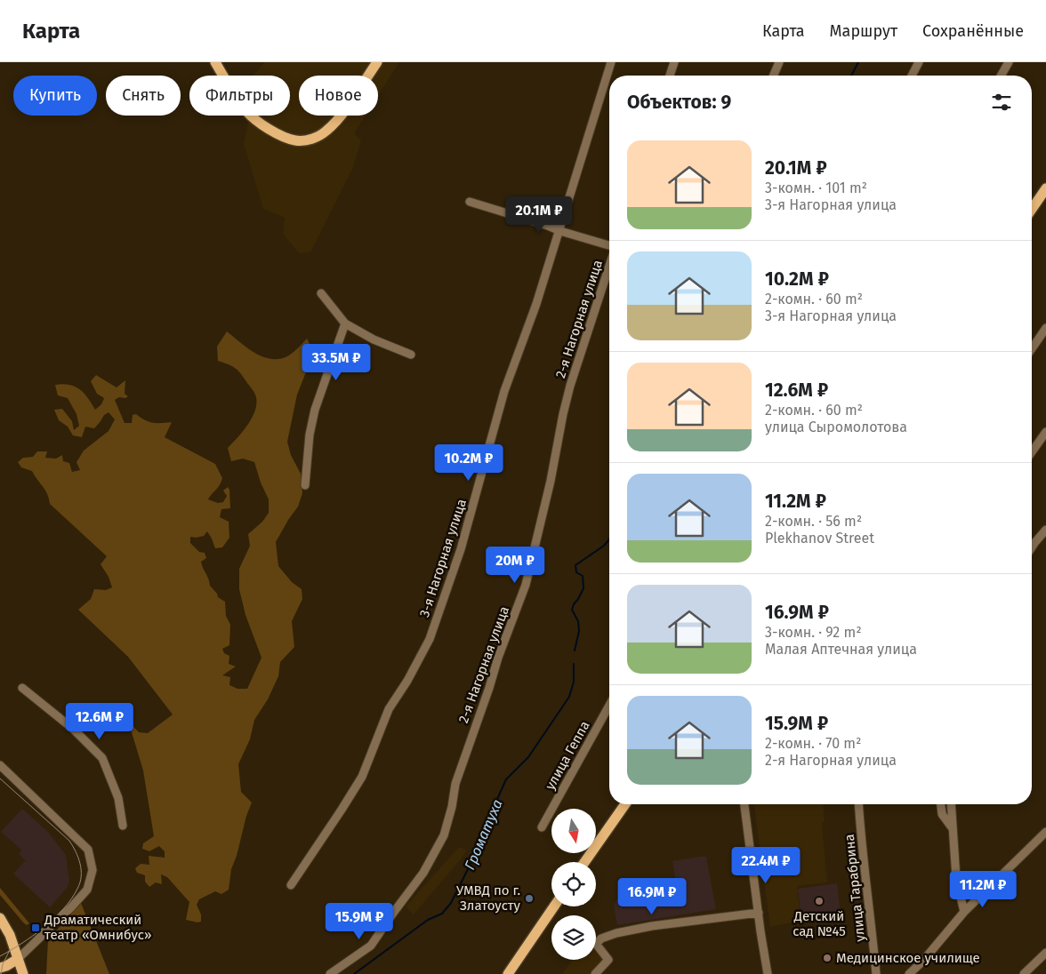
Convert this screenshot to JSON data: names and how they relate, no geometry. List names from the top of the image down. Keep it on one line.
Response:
{"streets":{"street":["2-я Нагорная улица","3-я Нагорная улица","улица Геппа","улица Тарабрина"]},"water":["Громатуха"],"places":{"other":["УМВД по г. Златоусту","Детский сад №45","Медицинское училище"],"transit":["Драматический театр «Омнибус»"]},"north":"bottom","page":{"header":"Карта","nav":["Карта","Маршрут","Сохранённые"],"chip":["Купить","Снять","Фильтры","Новое"],"heading":"Объектов: 9","list":[{"name":"20.1M ₽","note":"3-комн. · 101 m² · 3-я Нагорная улица"},{"name":"10.2M ₽","note":"2-комн. · 60 m² · 3-я Нагорная улица"},{"name":"12.6M ₽","note":"2-комн. · 60 m² · улица Сыромолотова"},{"name":"11.2M ₽","note":"2-комн. · 56 m² · Plekhanov Street"},{"name":"16.9M ₽","note":"3-комн. · 92 m² · Малая Аптечная улица"},{"name":"15.9M ₽","note":"2-комн. · 70 m² · 2-я Нагорная улица"}],"price":["20.1M ₽","33.5M ₽","10.2M ₽","20M ₽","12.6M ₽","22.4M ₽","11.2M ₽","16.9M ₽","15.9M ₽"]}}
